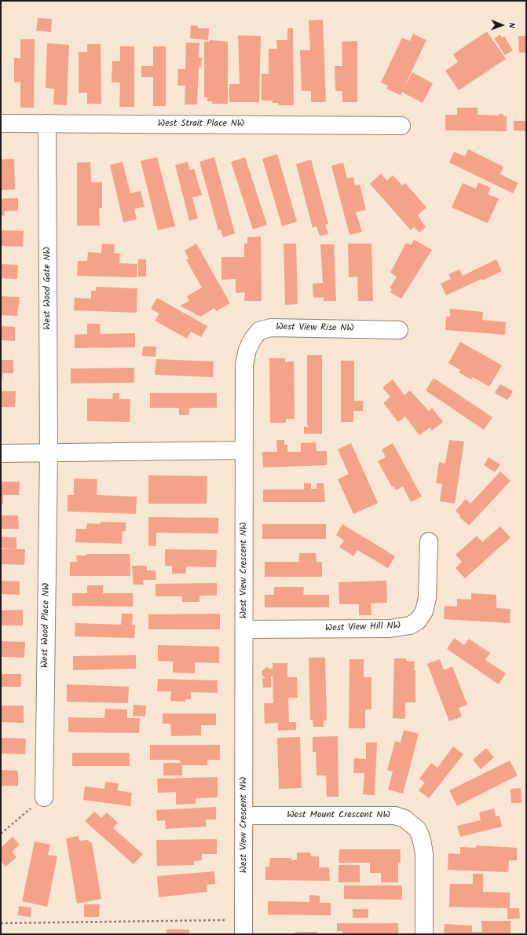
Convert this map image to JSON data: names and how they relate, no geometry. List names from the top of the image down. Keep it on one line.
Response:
{"streets":{"street":["West Strait Place NW","West Wood Gate NW","West View Rise NW","West View Crescent NW","West Wood Place NW","West View Hill NW","West Mount Crescent NW"]},"crossings":[["West Strait Place NW","West Wood Gate NW"],["West Wood Gate NW","West Wood Place NW"],["West View Rise NW","West View Crescent NW"],["West View Crescent NW","West View Hill NW"],["West View Crescent NW","West Mount Crescent NW"]],"north":"right"}
